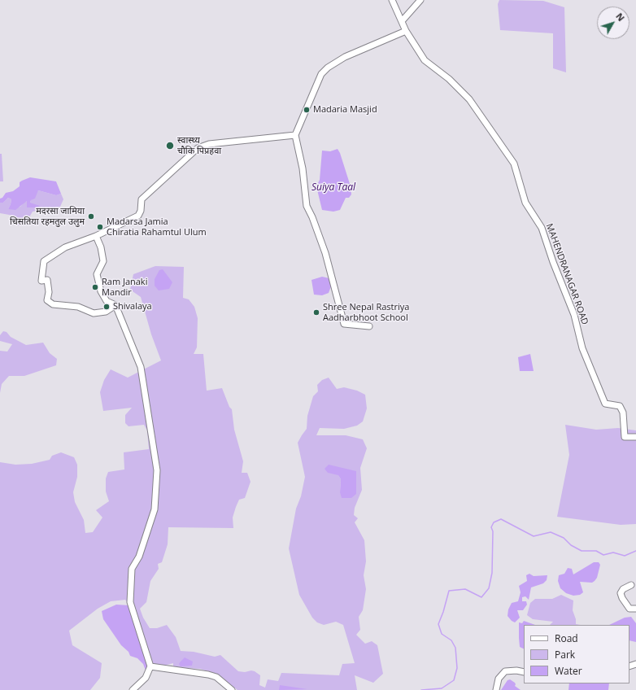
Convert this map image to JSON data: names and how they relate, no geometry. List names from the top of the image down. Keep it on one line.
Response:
{"streets":{"street":["MAHENDRANAGAR ROAD"]},"water":["Suiya Taal"],"places":["Madaria Masjid","स्वास्थ्य चाैकि पिप्रहवा","मदरसा जामिया चिसतिया रहमतुल उलुम","Madarsa Jamia Chiratia Rahamtul Ulum","Ram Janaki Mandir","Shivalaya","Shree Nepal Rastriya Aadharbhoot School"],"legend":["Road","Park","Water"],"north":"top right"}
